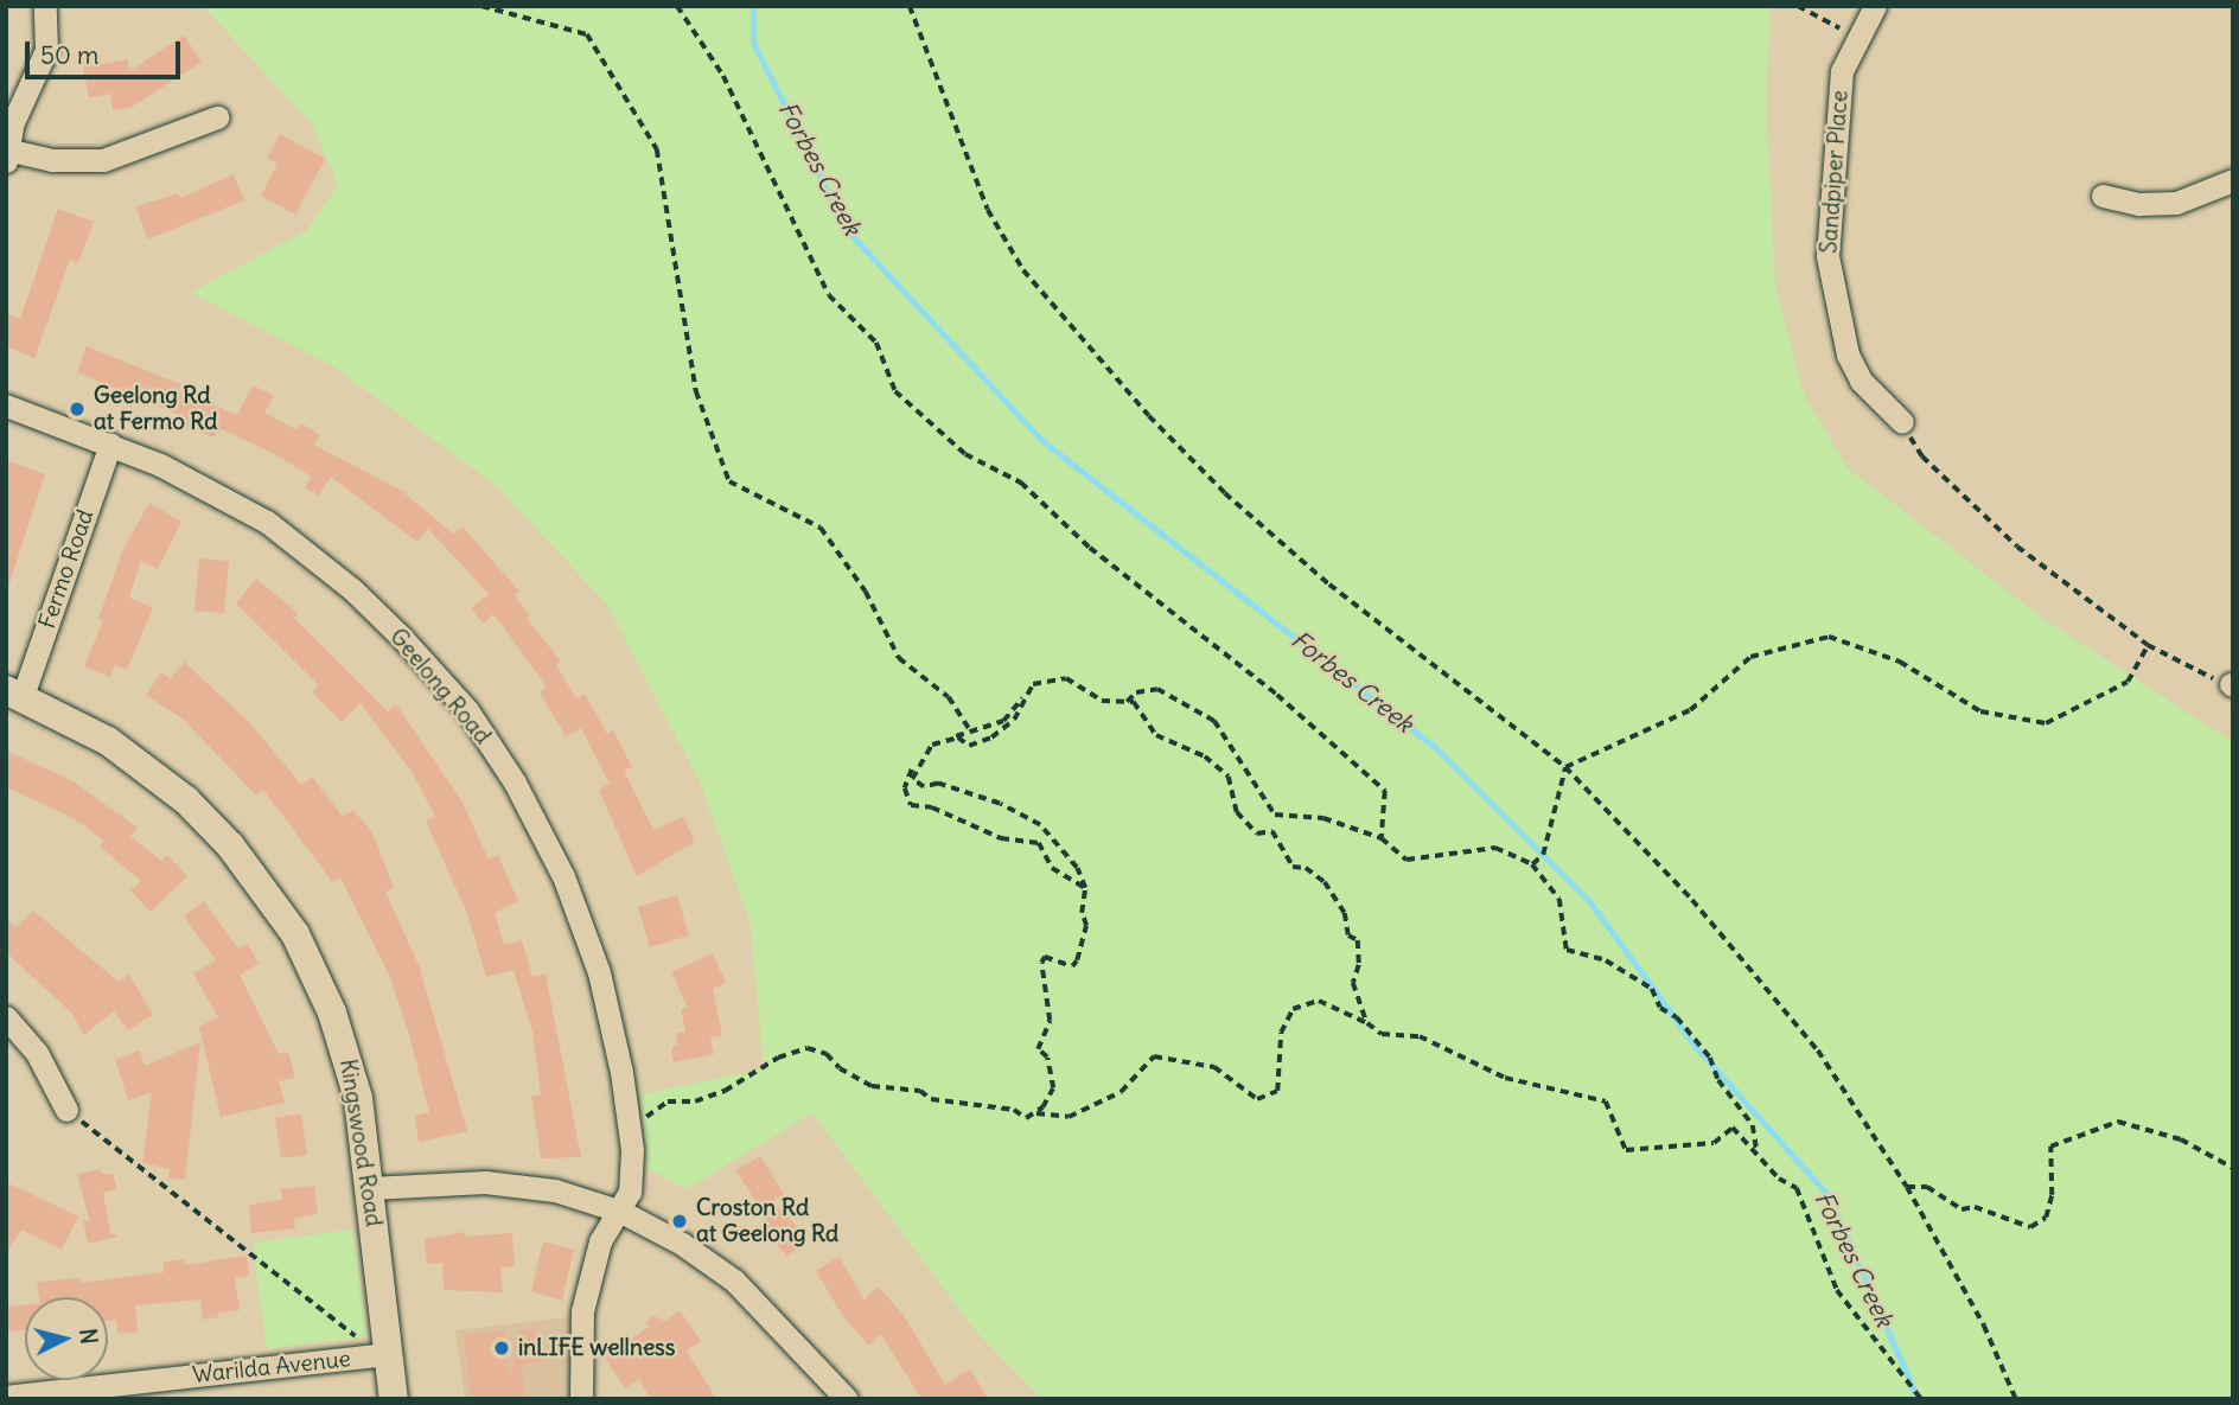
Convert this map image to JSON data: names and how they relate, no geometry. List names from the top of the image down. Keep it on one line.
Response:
{"streets":{"street":["Sandpiper Place","Fermo Road","Geelong Road","Kingswood Road","Warilda Avenue"]},"crossings":[["Fermo Road","Geelong Road"],["Fermo Road","Kingswood Road"],["Kingswood Road","Warilda Avenue"]],"water":["Forbes Creek"],"places":["Geelong Rd at Fermo Rd","Croston Rd at Geelong Rd","inLIFE wellness"],"scale_bar":"50 m","north":"right"}
